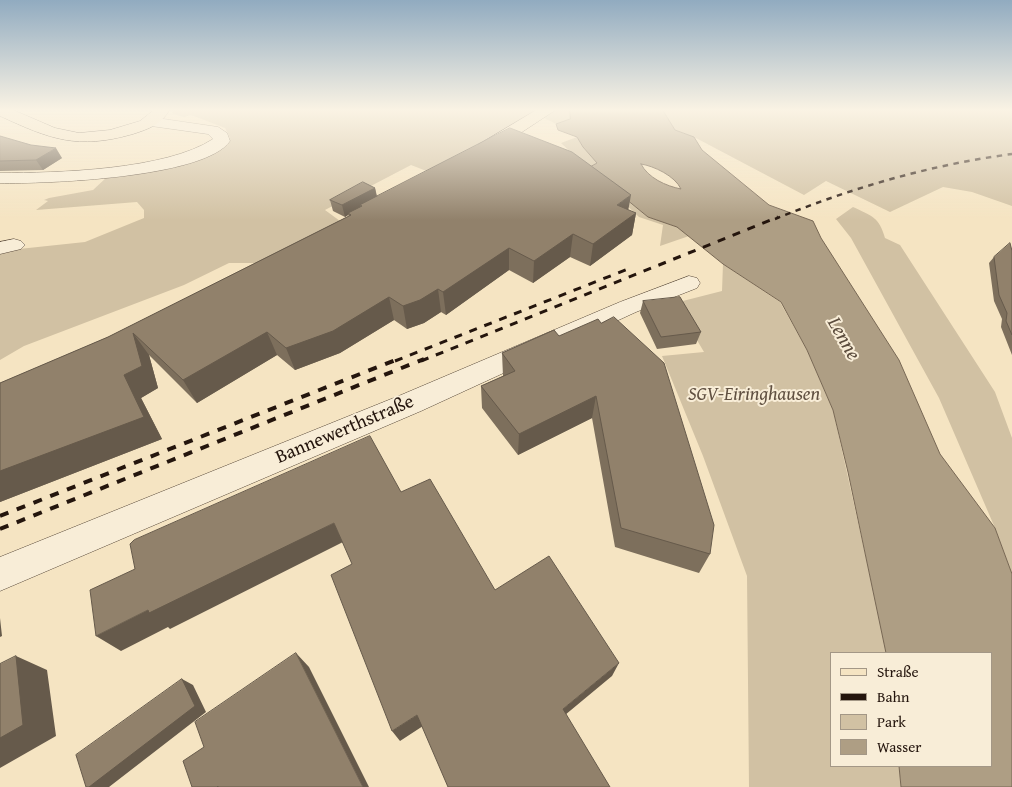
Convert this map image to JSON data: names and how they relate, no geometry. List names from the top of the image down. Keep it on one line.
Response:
{"streets":{"street":["Bannewerthstraße"]},"water":["Lenne"],"parks":["SGV-Eiringhausen"],"legend":["Straße","Bahn","Park","Wasser"]}
